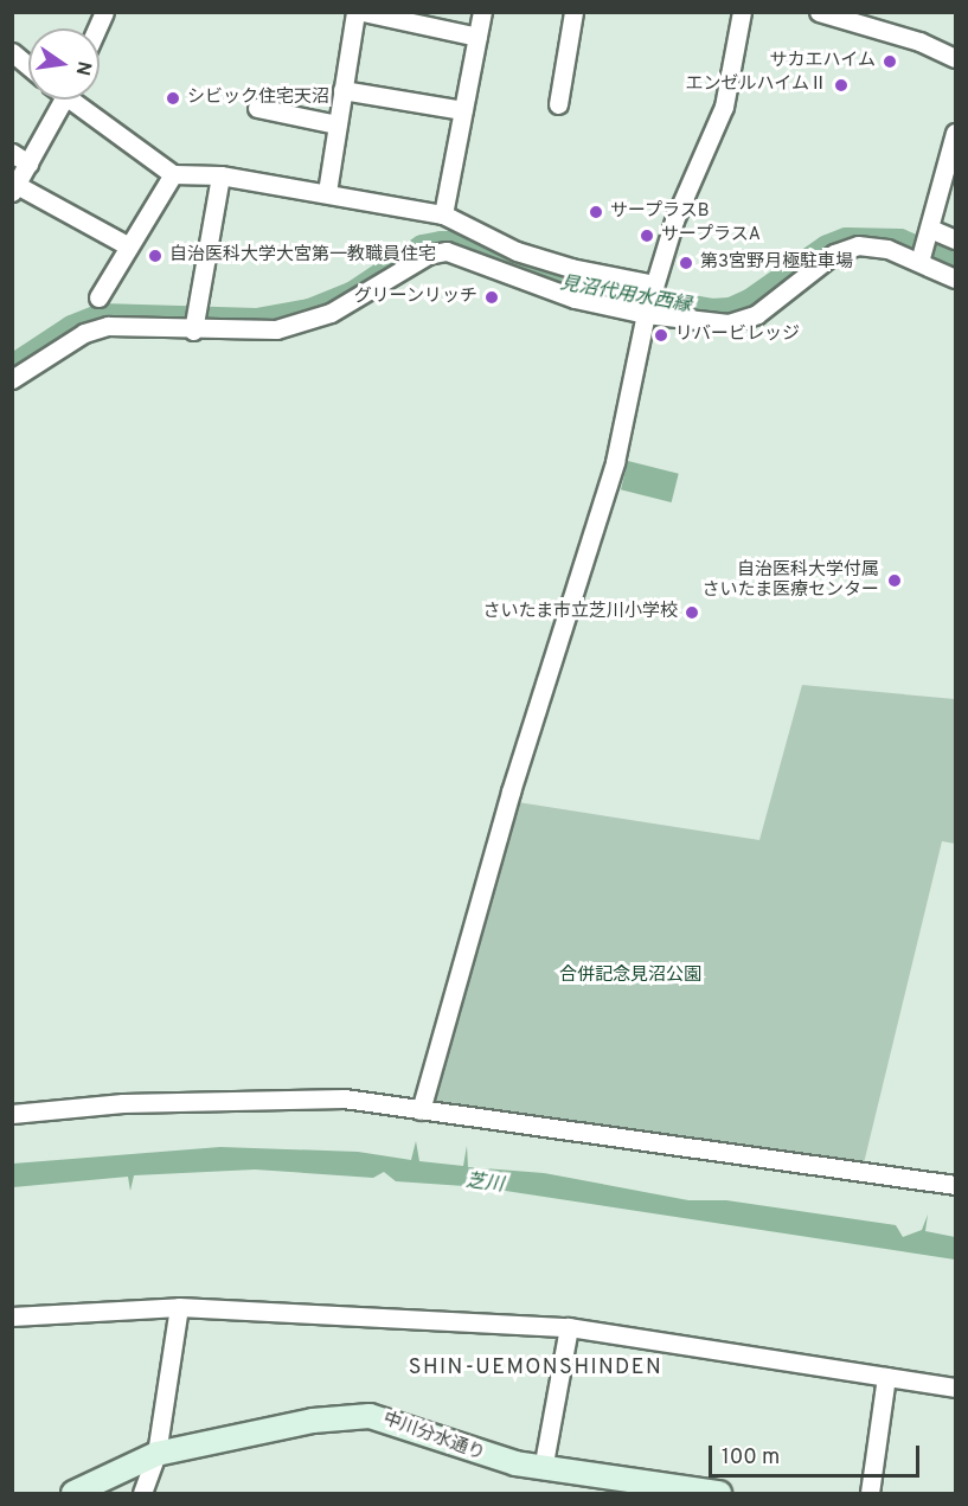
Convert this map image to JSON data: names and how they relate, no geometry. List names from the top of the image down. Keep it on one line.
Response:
{"streets":{"street":["中川分水通り"]},"districts":["SHIN-UEMONSHINDEN"],"water":["見沼代用水西縁","芝川"],"parks":["合併記念見沼公園"],"places":["サカエハイム","エンゼルハイムⅡ","シビック住宅天沼","サープラスB","サープラスA","自治医科大学大宮第一教職員住宅","第3宮野月極駐車場","グリーンリッチ","リバービレッジ","自治医科大学付属 さいたま医療センター","さいたま市立芝川小学校"],"scale_bar":"100 m","north":"right"}
